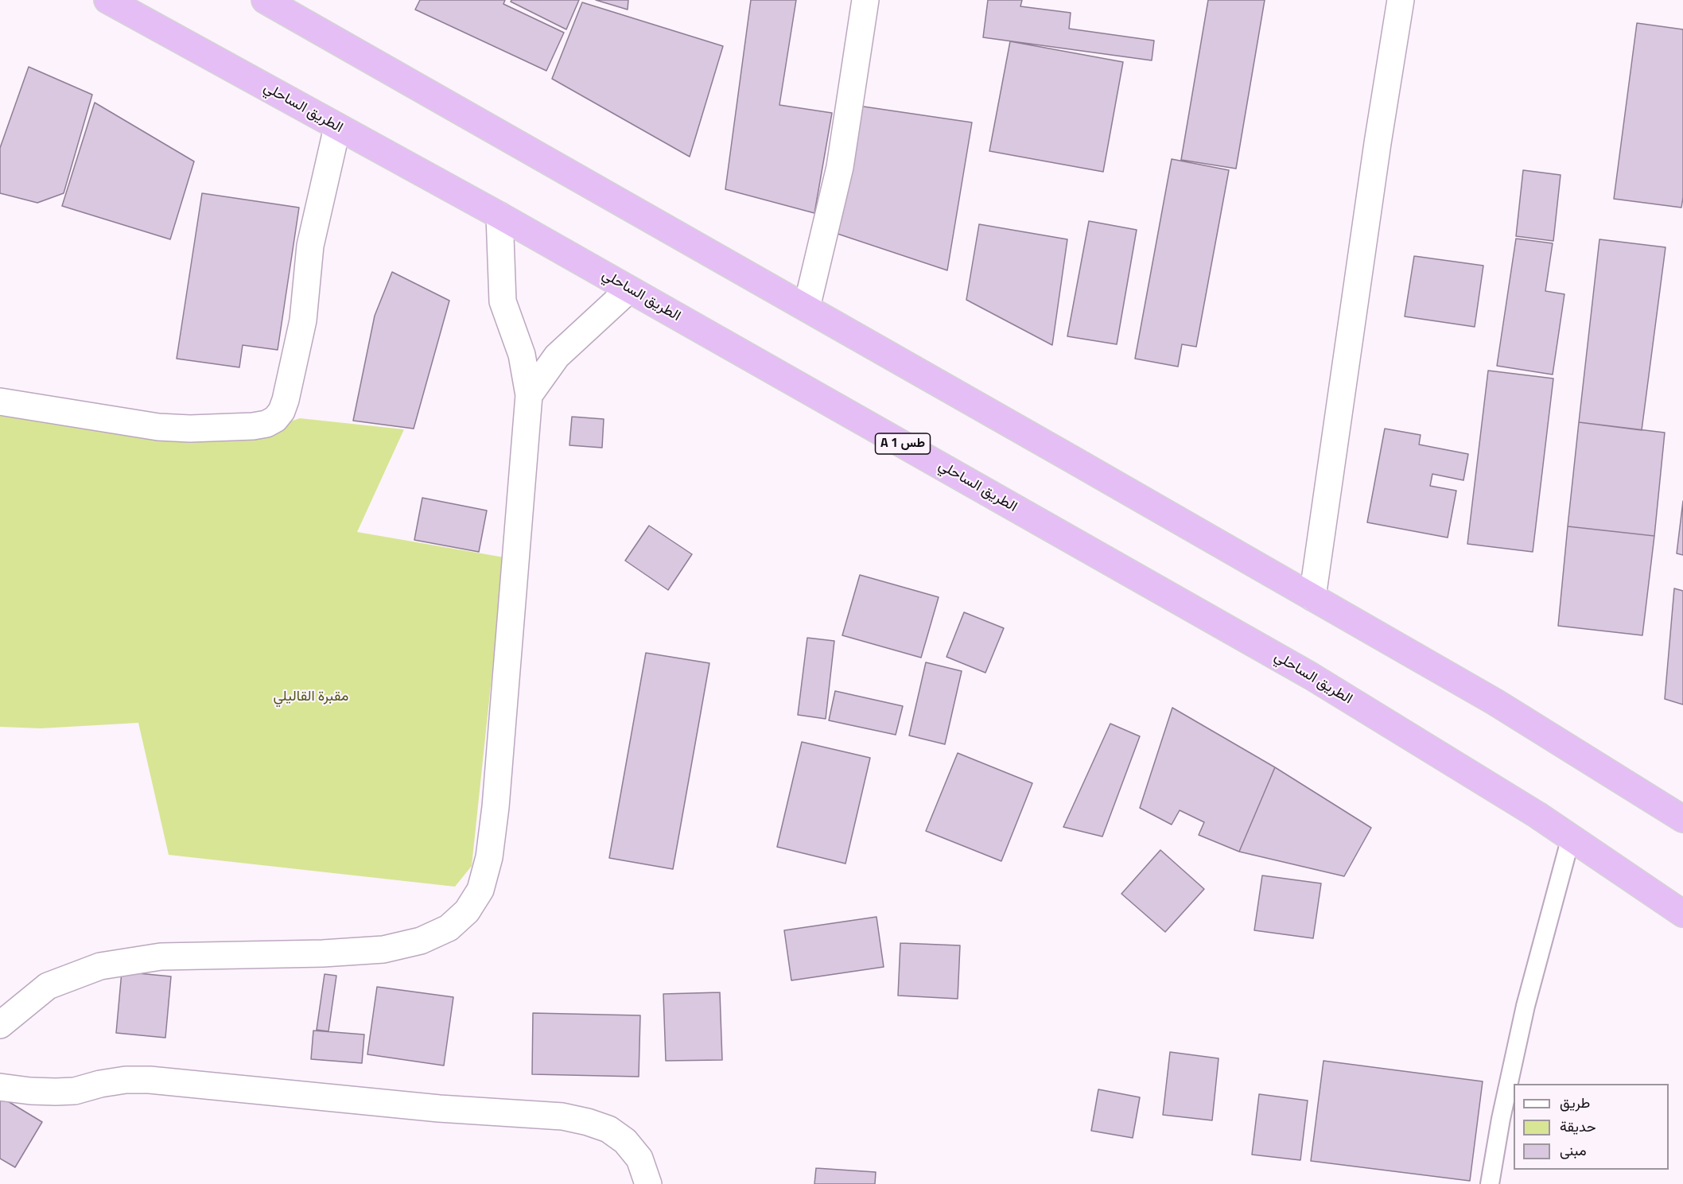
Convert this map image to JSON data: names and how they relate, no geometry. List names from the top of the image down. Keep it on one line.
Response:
{"streets":{"highway":["الطريق الساحلي","A 1 طس"]},"parks":["مقبرة القاليلي"],"legend":["طريق","حديقة","مبنى"]}
